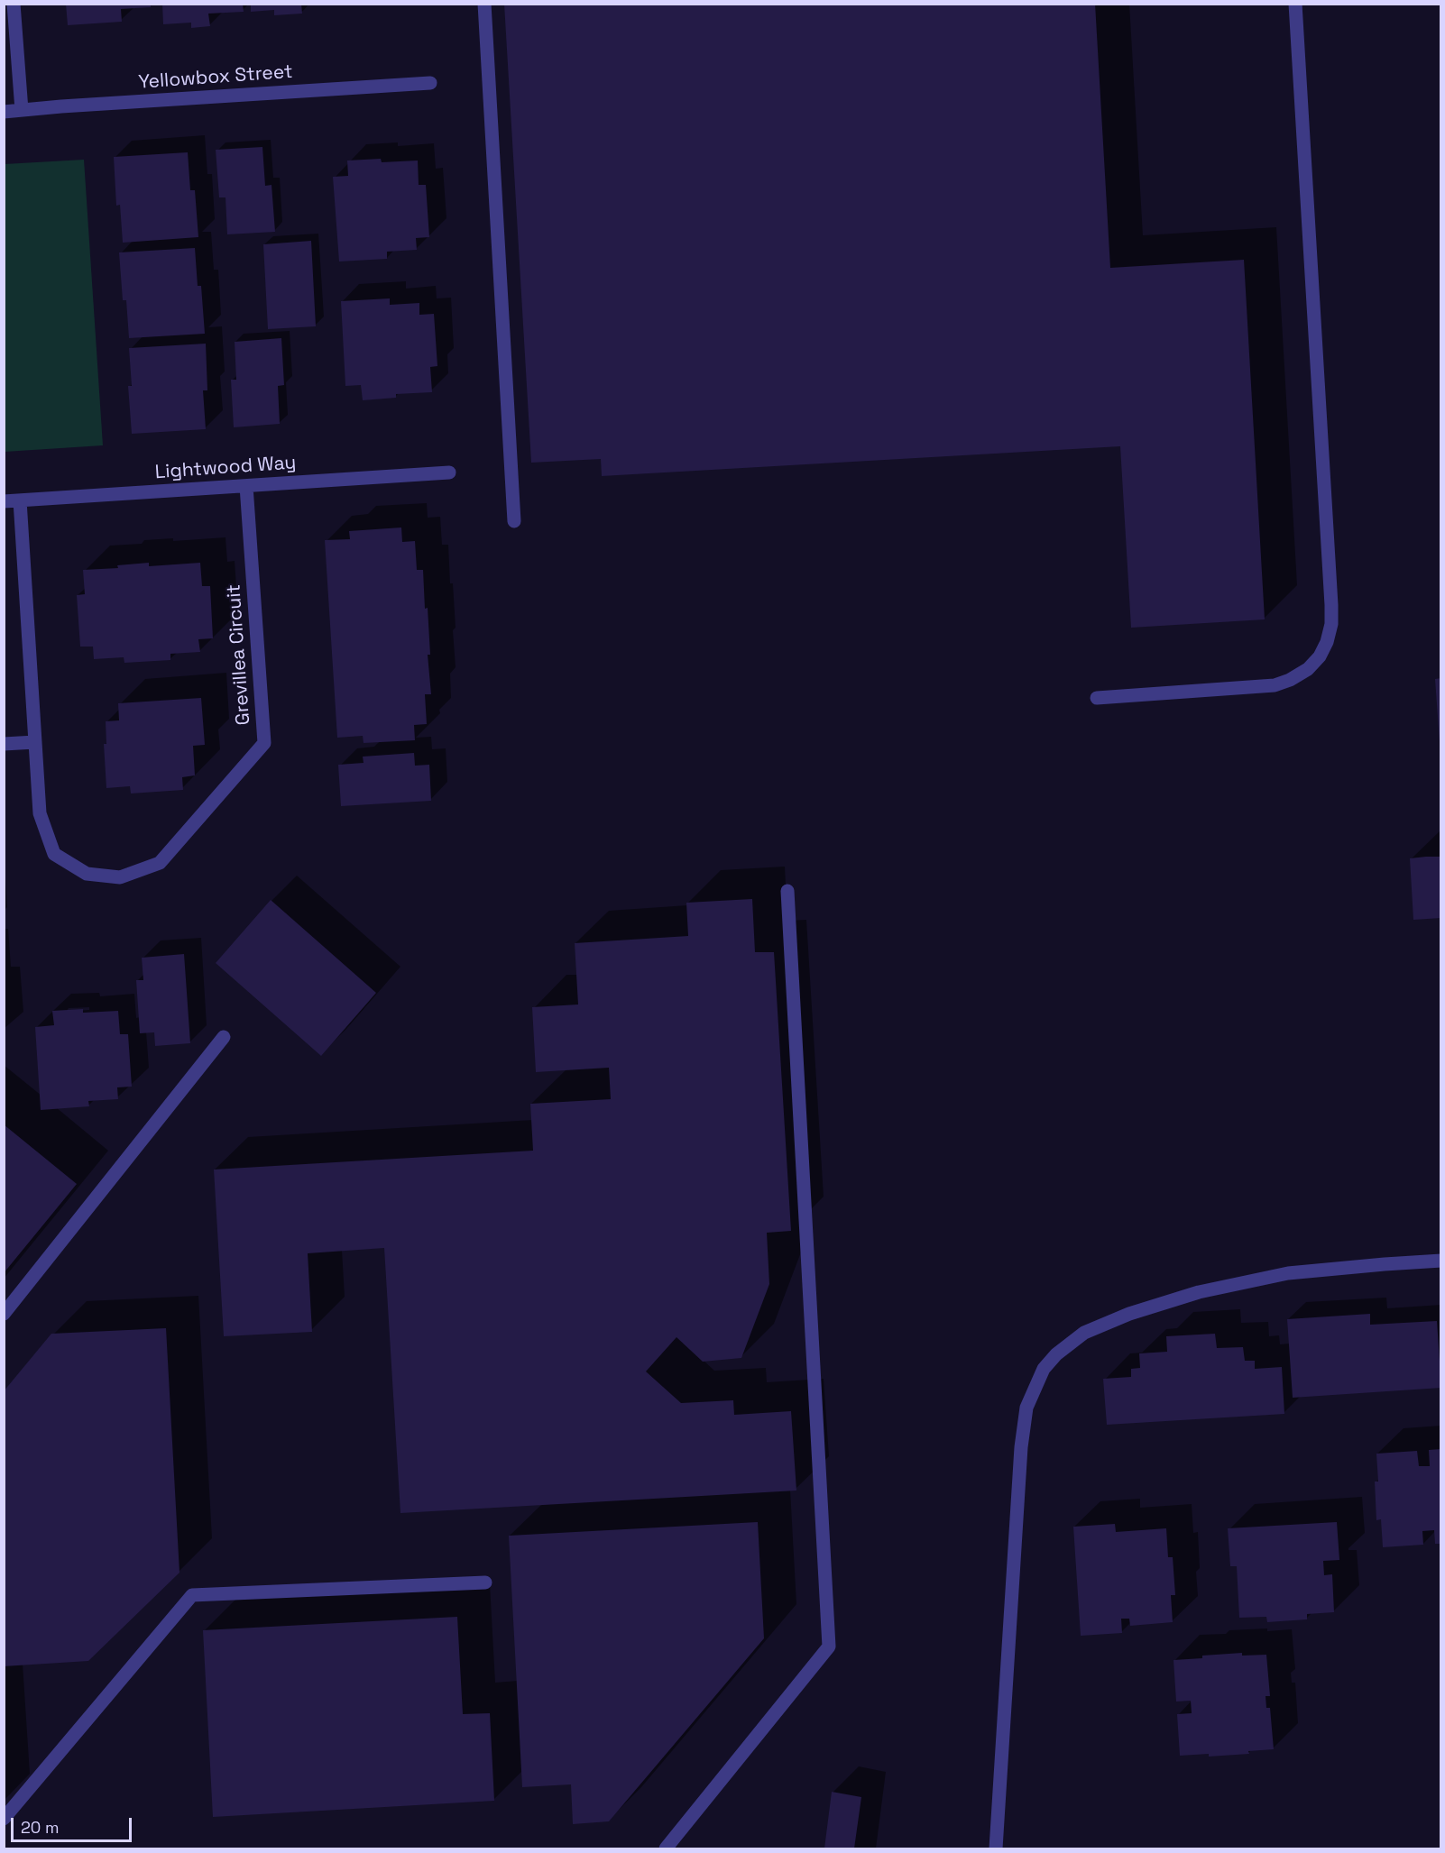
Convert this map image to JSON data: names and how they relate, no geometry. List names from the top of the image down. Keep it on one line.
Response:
{"streets":{"street":["Yellowbox Street","Lightwood Way","Grevillea Circuit"]},"crossings":[["Lightwood Way","Grevillea Circuit"]],"scale_bar":"20 m"}
